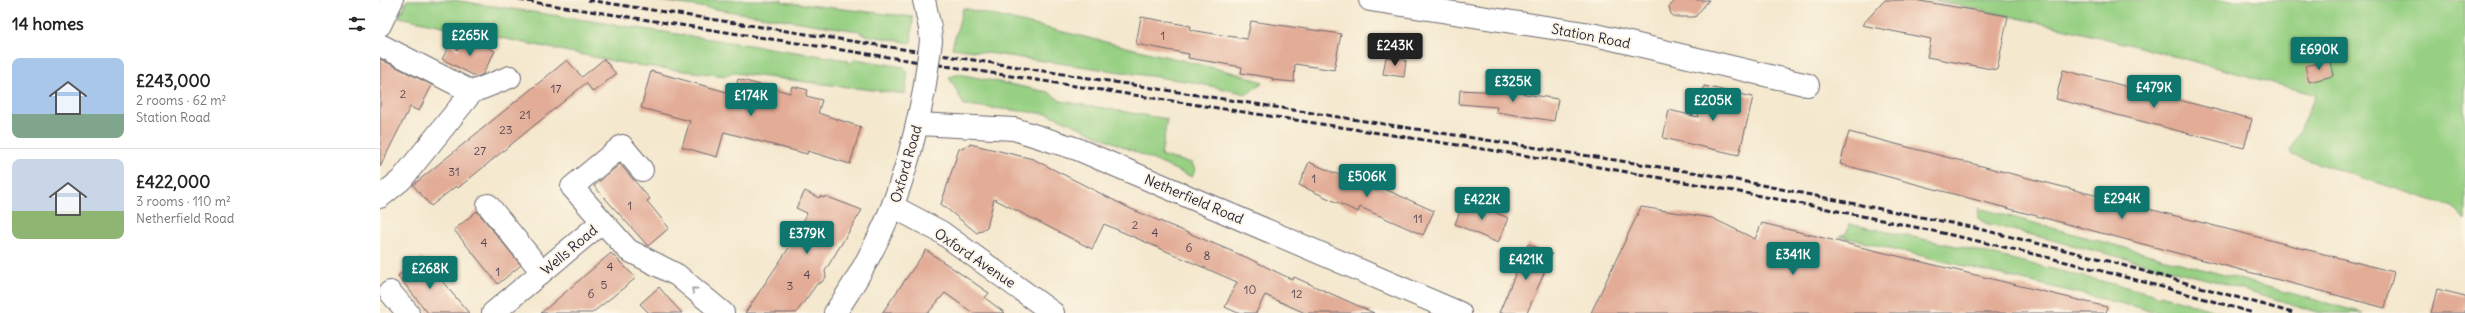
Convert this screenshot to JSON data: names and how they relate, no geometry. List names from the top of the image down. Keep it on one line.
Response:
{"streets":{"street":["Station Road","Oxford Road","Netherfield Road","Wells Road","Oxford Avenue"]},"crossings":[["Oxford Road","Netherfield Road"],["Oxford Road","Oxford Avenue"]],"one_way":["Wells Road"],"house_numbers":["1","17","2","21","23","27","31","1","1","11","2","4","4","6","8","4","1","4","5","3","10","6","12"],"page":{"heading":"14 homes","price":["£265K","£243K","£690K","£325K","£479K","£174K","£205K","£506K","£294K","£422K","£379K","£341K","£421K","£268K"],"list":[{"name":"£243,000","note":"2 rooms · 62 m² · Station Road"},{"name":"£422,000","note":"3 rooms · 110 m² · Netherfield Road"}]}}
